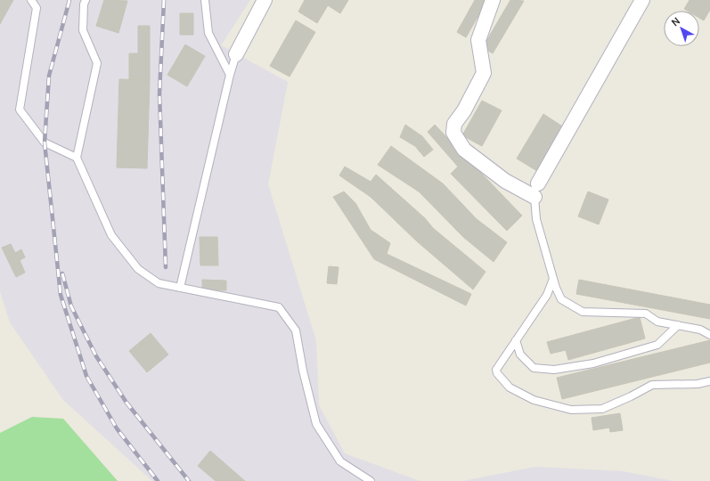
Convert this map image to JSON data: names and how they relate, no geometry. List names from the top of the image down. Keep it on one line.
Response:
{"north":"top left"}
